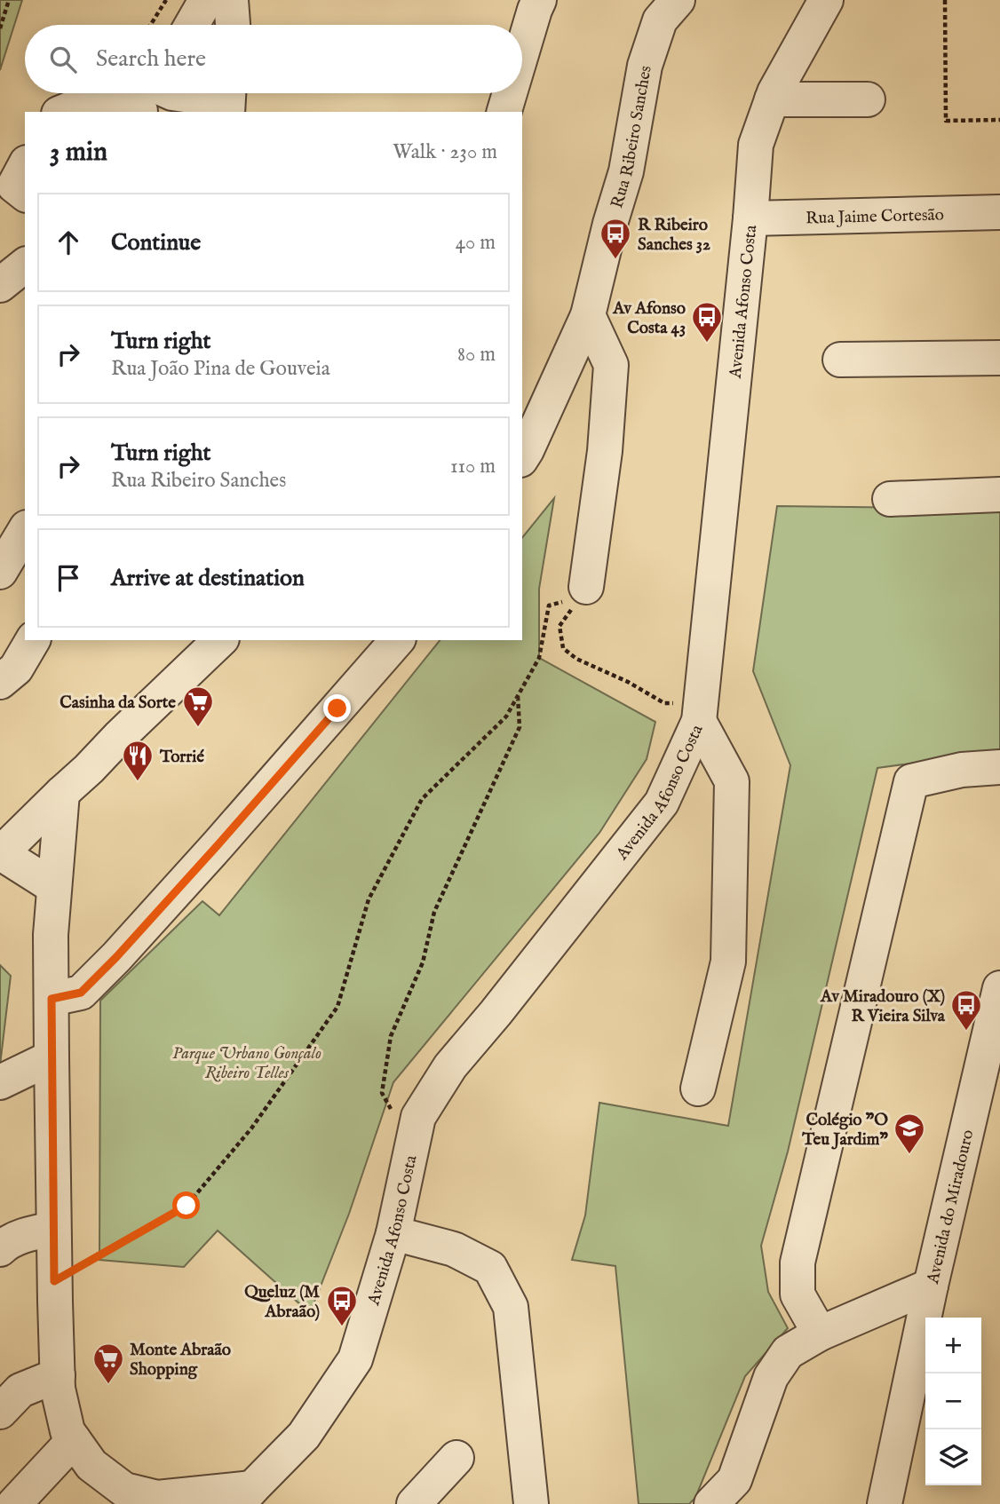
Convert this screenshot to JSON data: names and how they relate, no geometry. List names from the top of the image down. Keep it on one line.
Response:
{"streets":{"street":["Rua Ribeiro Sanches","Rua Jaime Cortesão","Avenida Afonso Costa","Avenida do Miradouro"]},"crossings":[["Rua Jaime Cortesão","Avenida Afonso Costa"]],"parks":["Parque Urbano Gonçalo Ribeiro Telles"],"places":{"bus stop":["R Ribeiro Sanches 32","Av Afonso Costa 43","Av Miradouro (X) R Vieira Silva","Queluz (M Abraão)"],"supermarket":["Casinha da Sorte","Monte Abraão Shopping"],"restaurant":["Torrié"],"school or university":["Colégio \"O Teu Jardim\""]},"page":{"search":"Search here","heading":["3 min","Walk · 230 m"],"list":[["Continue","40 m"],["Turn right","Rua João Pina de Gouveia","80 m"],["Turn right","Rua Ribeiro Sanches","110 m"],"Arrive at destination"],"map_buttons":["+","−"]}}
